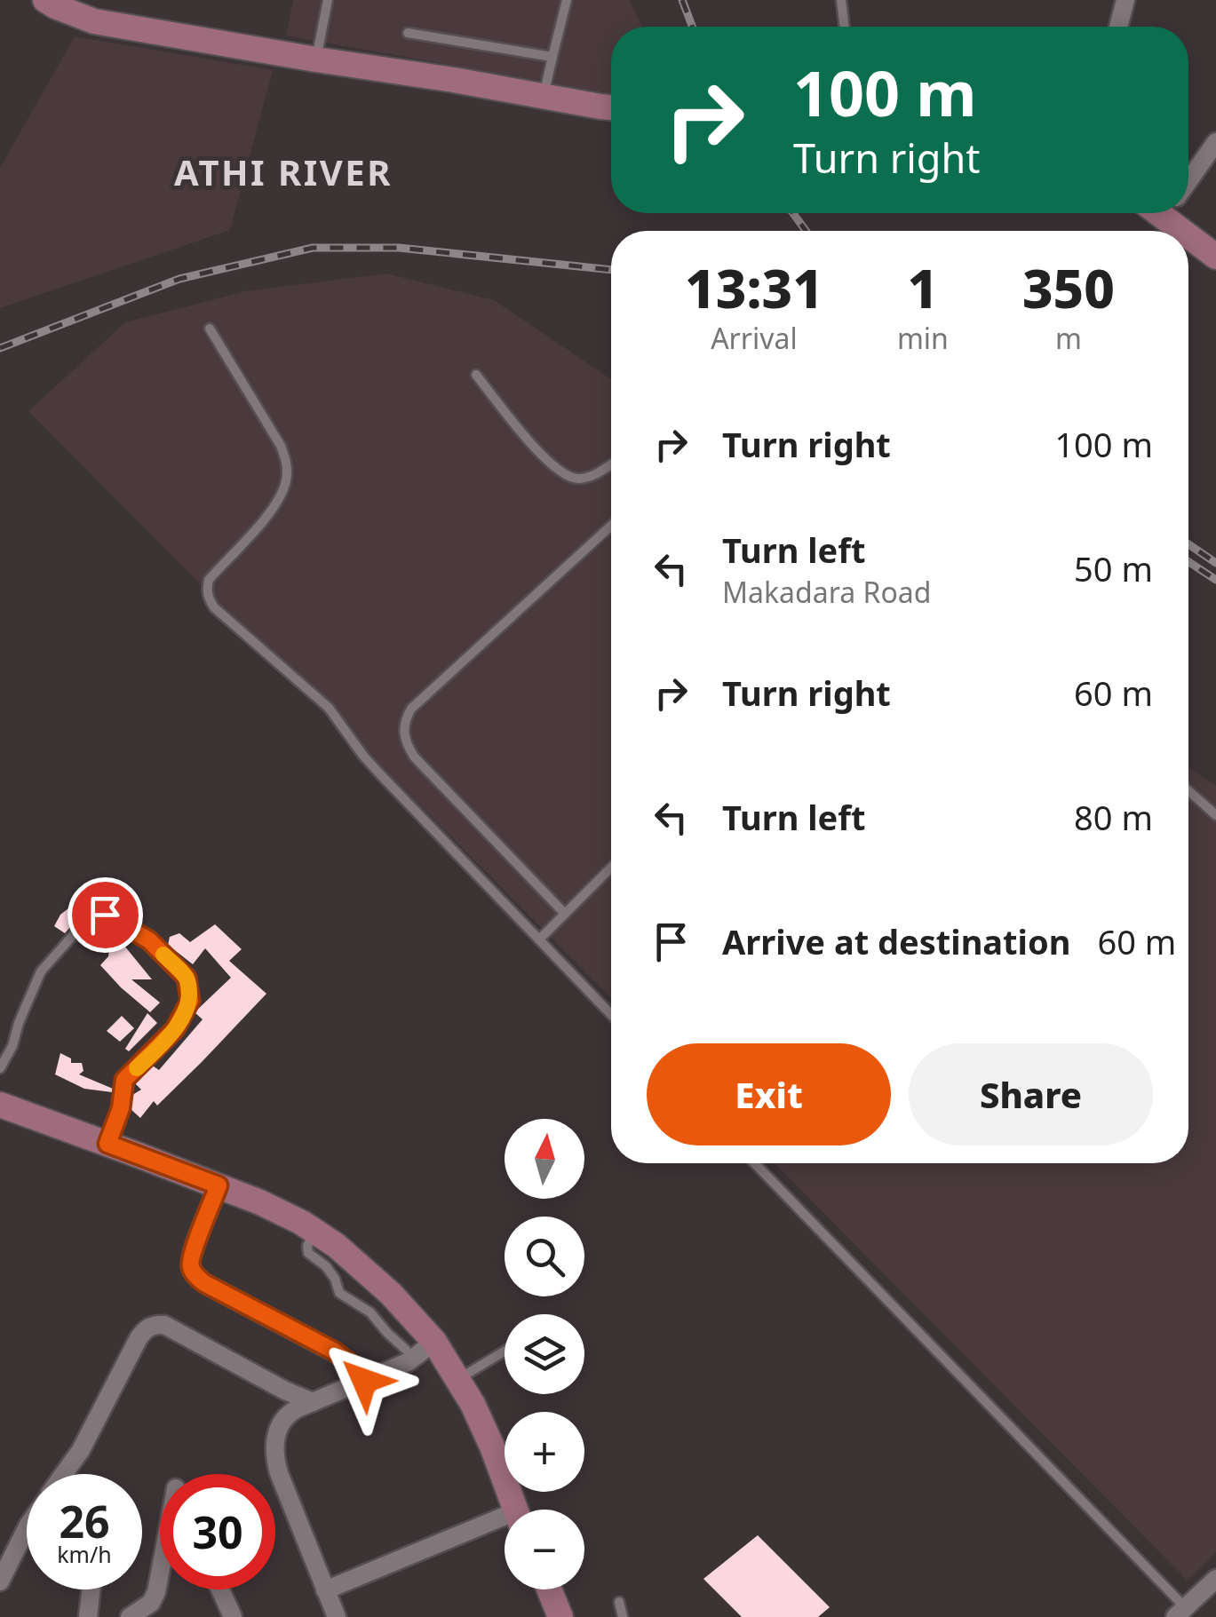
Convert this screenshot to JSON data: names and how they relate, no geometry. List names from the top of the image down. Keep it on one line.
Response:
{"districts":["ATHI RIVER"],"north":"top","page":{"turn":["100 m","Turn right"],"eta":["13:31","Arrival","1","min","350","m"],"list":[{"name":"Turn right","value":"100 m"},{"name":"Turn left","note":"Makadara Road","value":"50 m"},{"name":"Turn right","value":"60 m"},{"name":"Turn left","value":"80 m"},{"name":"Arrive at destination","value":"60 m"}],"buttons":["Exit","Share"],"map_buttons":["+","−"],"speed":"26 km/h","limit":"30"}}
